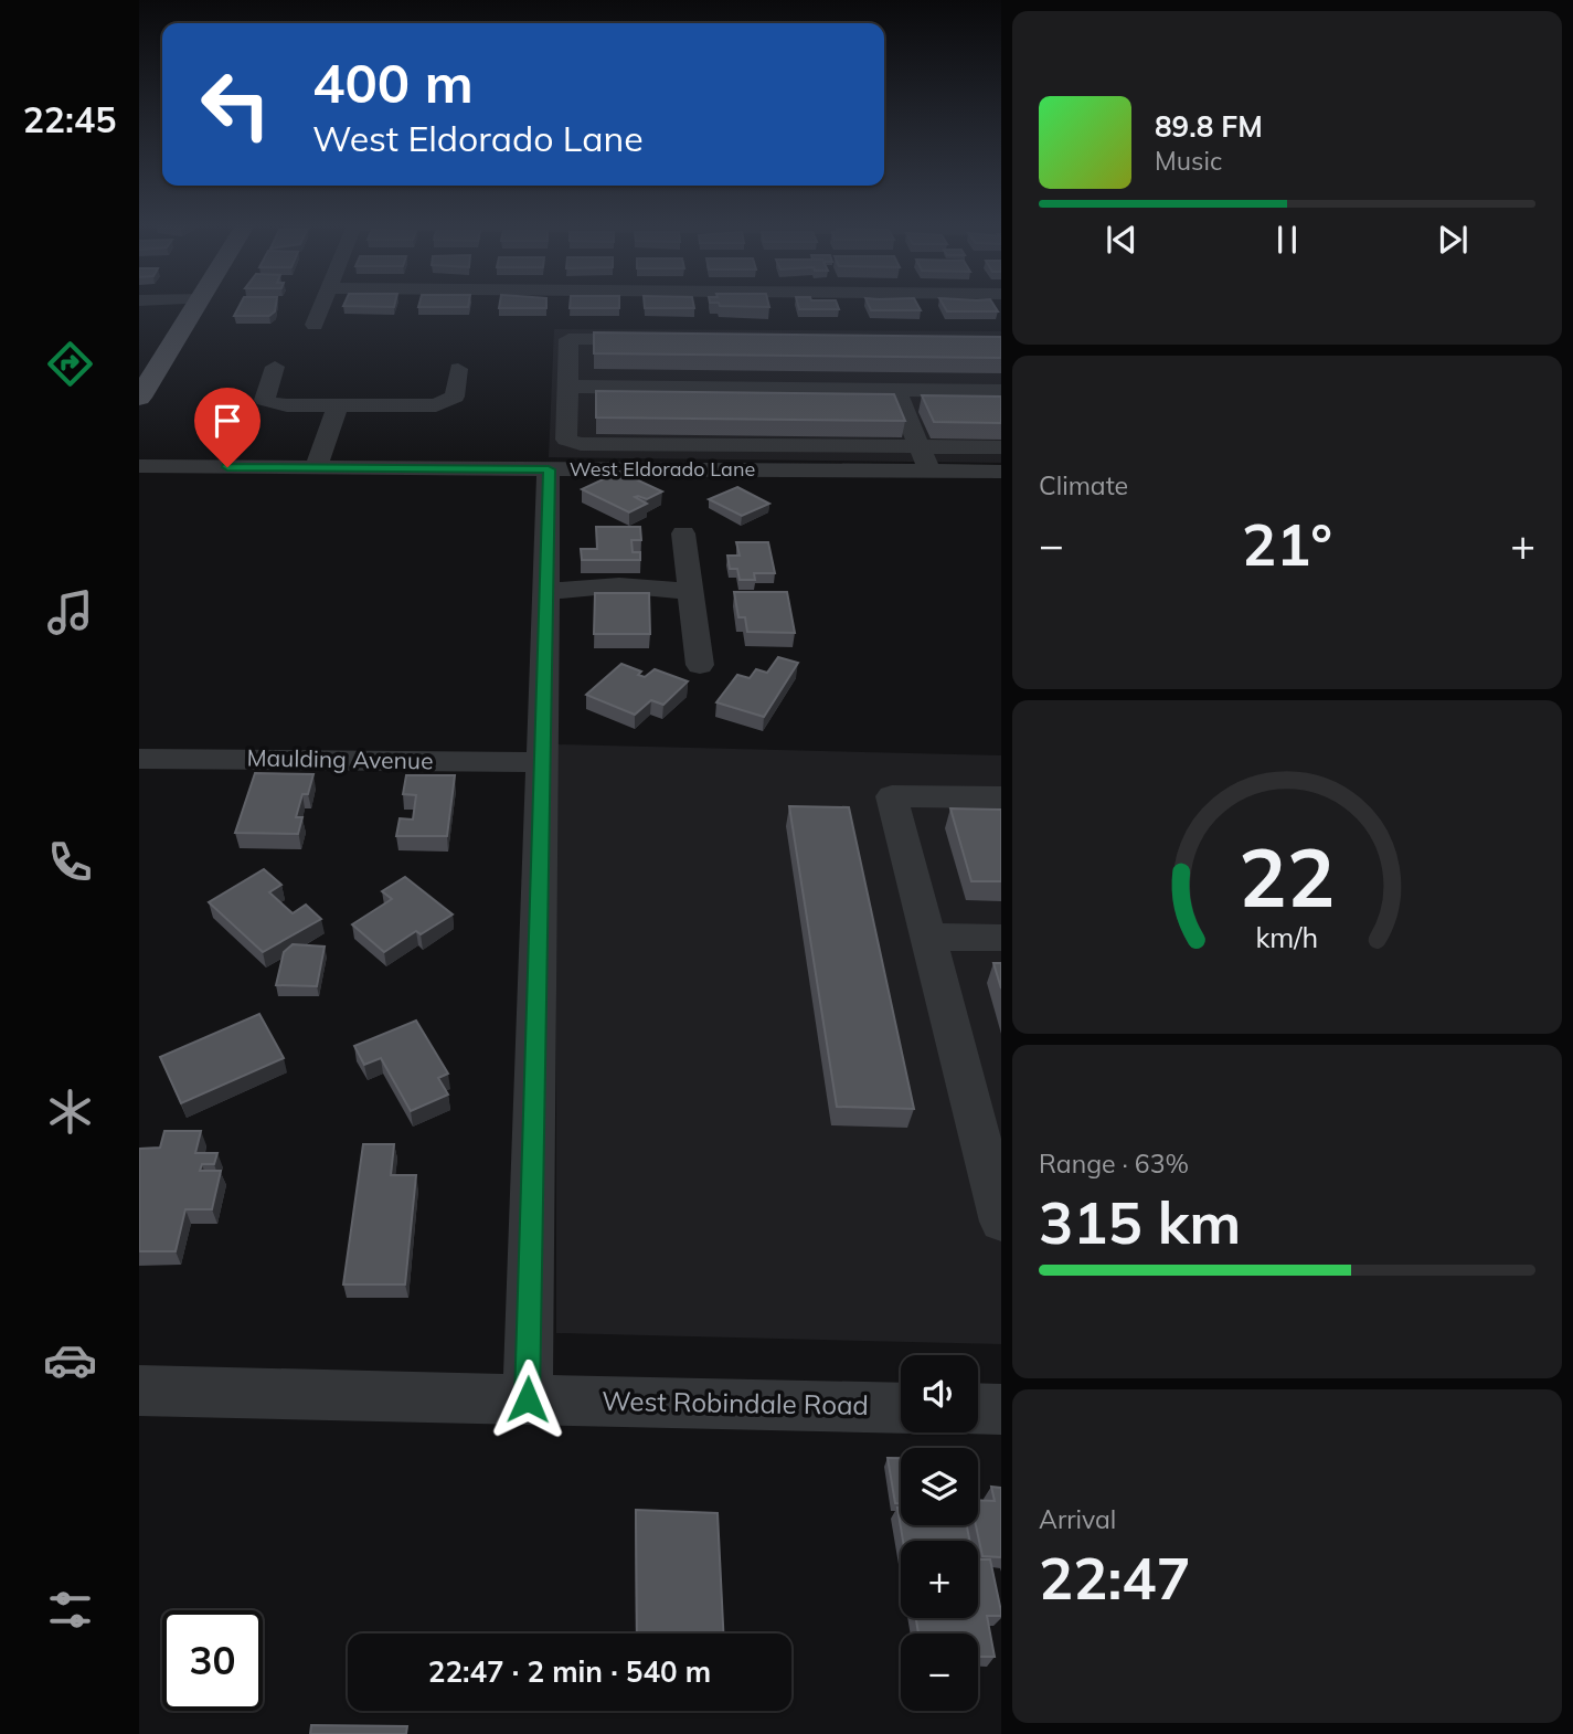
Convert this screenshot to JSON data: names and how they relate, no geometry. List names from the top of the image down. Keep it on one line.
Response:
{"streets":{"street":["West Eldorado Lane","Maulding Avenue","West Robindale Road"]},"page":{"tabs":"22:45","turn":["400 m","West Eldorado Lane"],"song":["89.8 FM","Music"],"tile":["Climate",["Range · 63%","315 km"],["Arrival","22:47"]],"heat":["−","21°","+"],"map_buttons":["+","−"],"limit":"30","trip":"22:47 · 2 min · 540 m","gauge":["22","km/h"]}}
